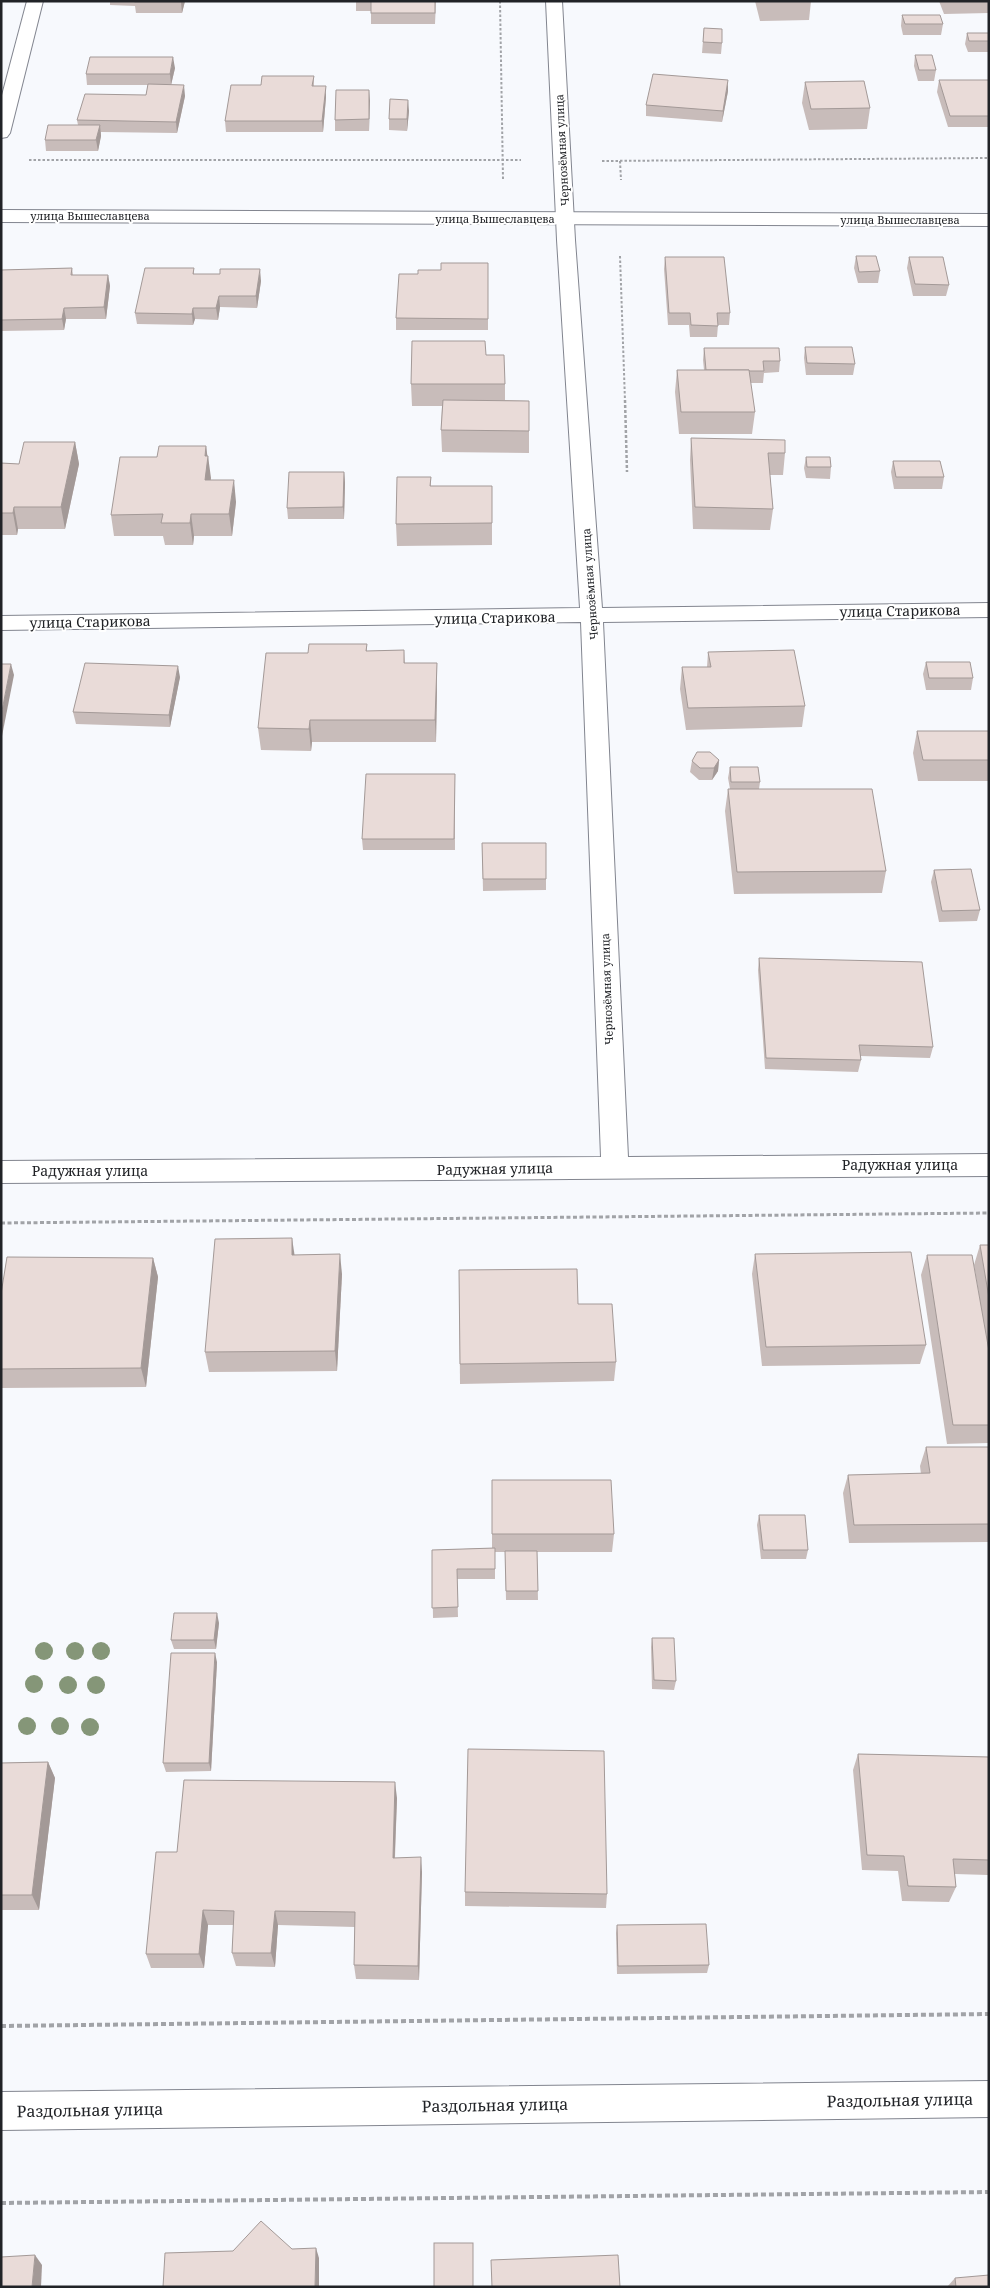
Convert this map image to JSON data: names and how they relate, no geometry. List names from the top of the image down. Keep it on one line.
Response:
{"streets":{"street":["Чернозёмная улица","улица Вышеславцева","улица Старикова","Радужная улица","Раздольная улица"]},"crossings":[["Чернозёмная улица","улица Вышеславцева"],["Чернозёмная улица","улица Старикова"],["Чернозёмная улица","Радужная улица"]]}
